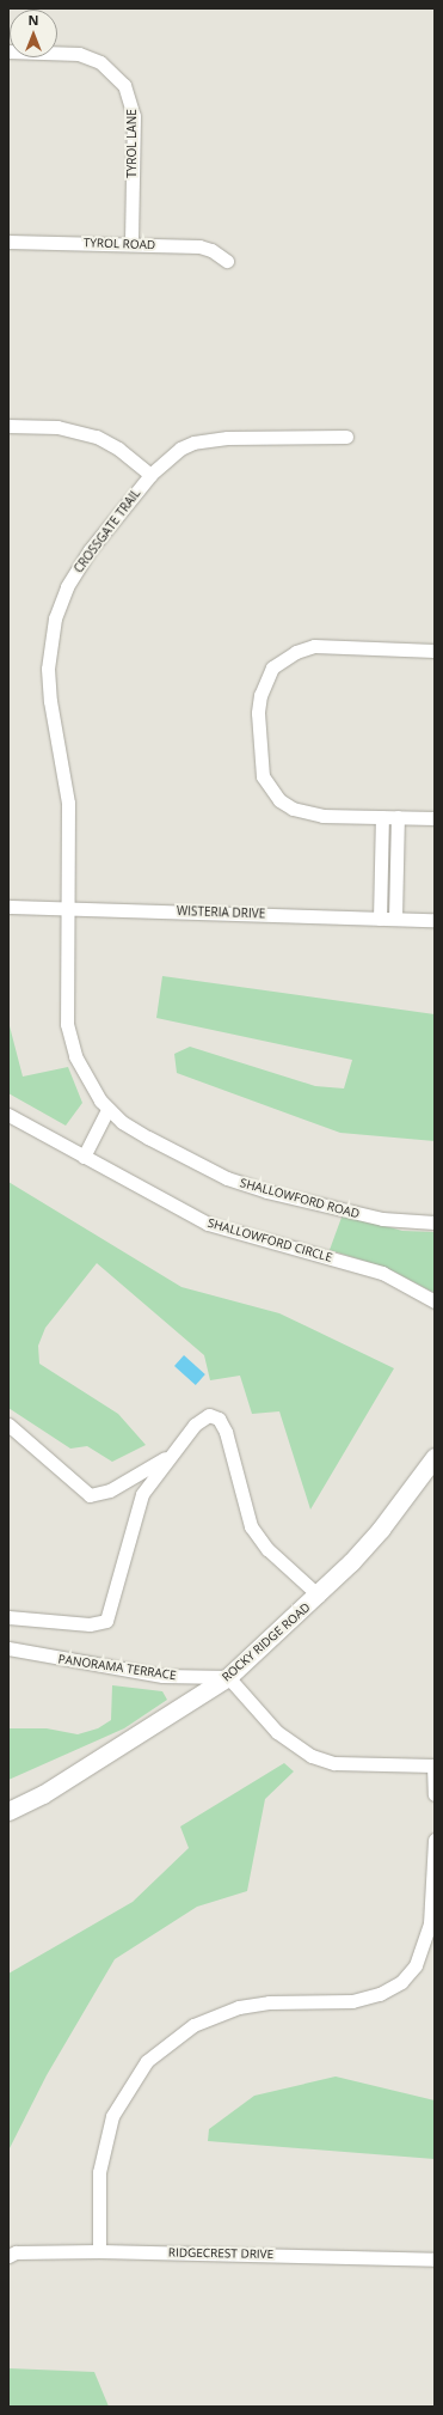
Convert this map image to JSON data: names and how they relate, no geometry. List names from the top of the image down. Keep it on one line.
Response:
{"streets":{"main road":["ROCKY RIDGE ROAD"],"street":["TYROL LANE","TYROL ROAD","CROSSGATE TRAIL","WISTERIA DRIVE","SHALLOWFORD ROAD","SHALLOWFORD CIRCLE","PANORAMA TERRACE","RIDGECREST DRIVE"]},"crossings":[["TYROL LANE","TYROL ROAD"],["CROSSGATE TRAIL","WISTERIA DRIVE"],["CROSSGATE TRAIL","SHALLOWFORD ROAD"],["WISTERIA DRIVE","SHALLOWFORD ROAD"],["ROCKY RIDGE ROAD","PANORAMA TERRACE"]],"north":"top"}
